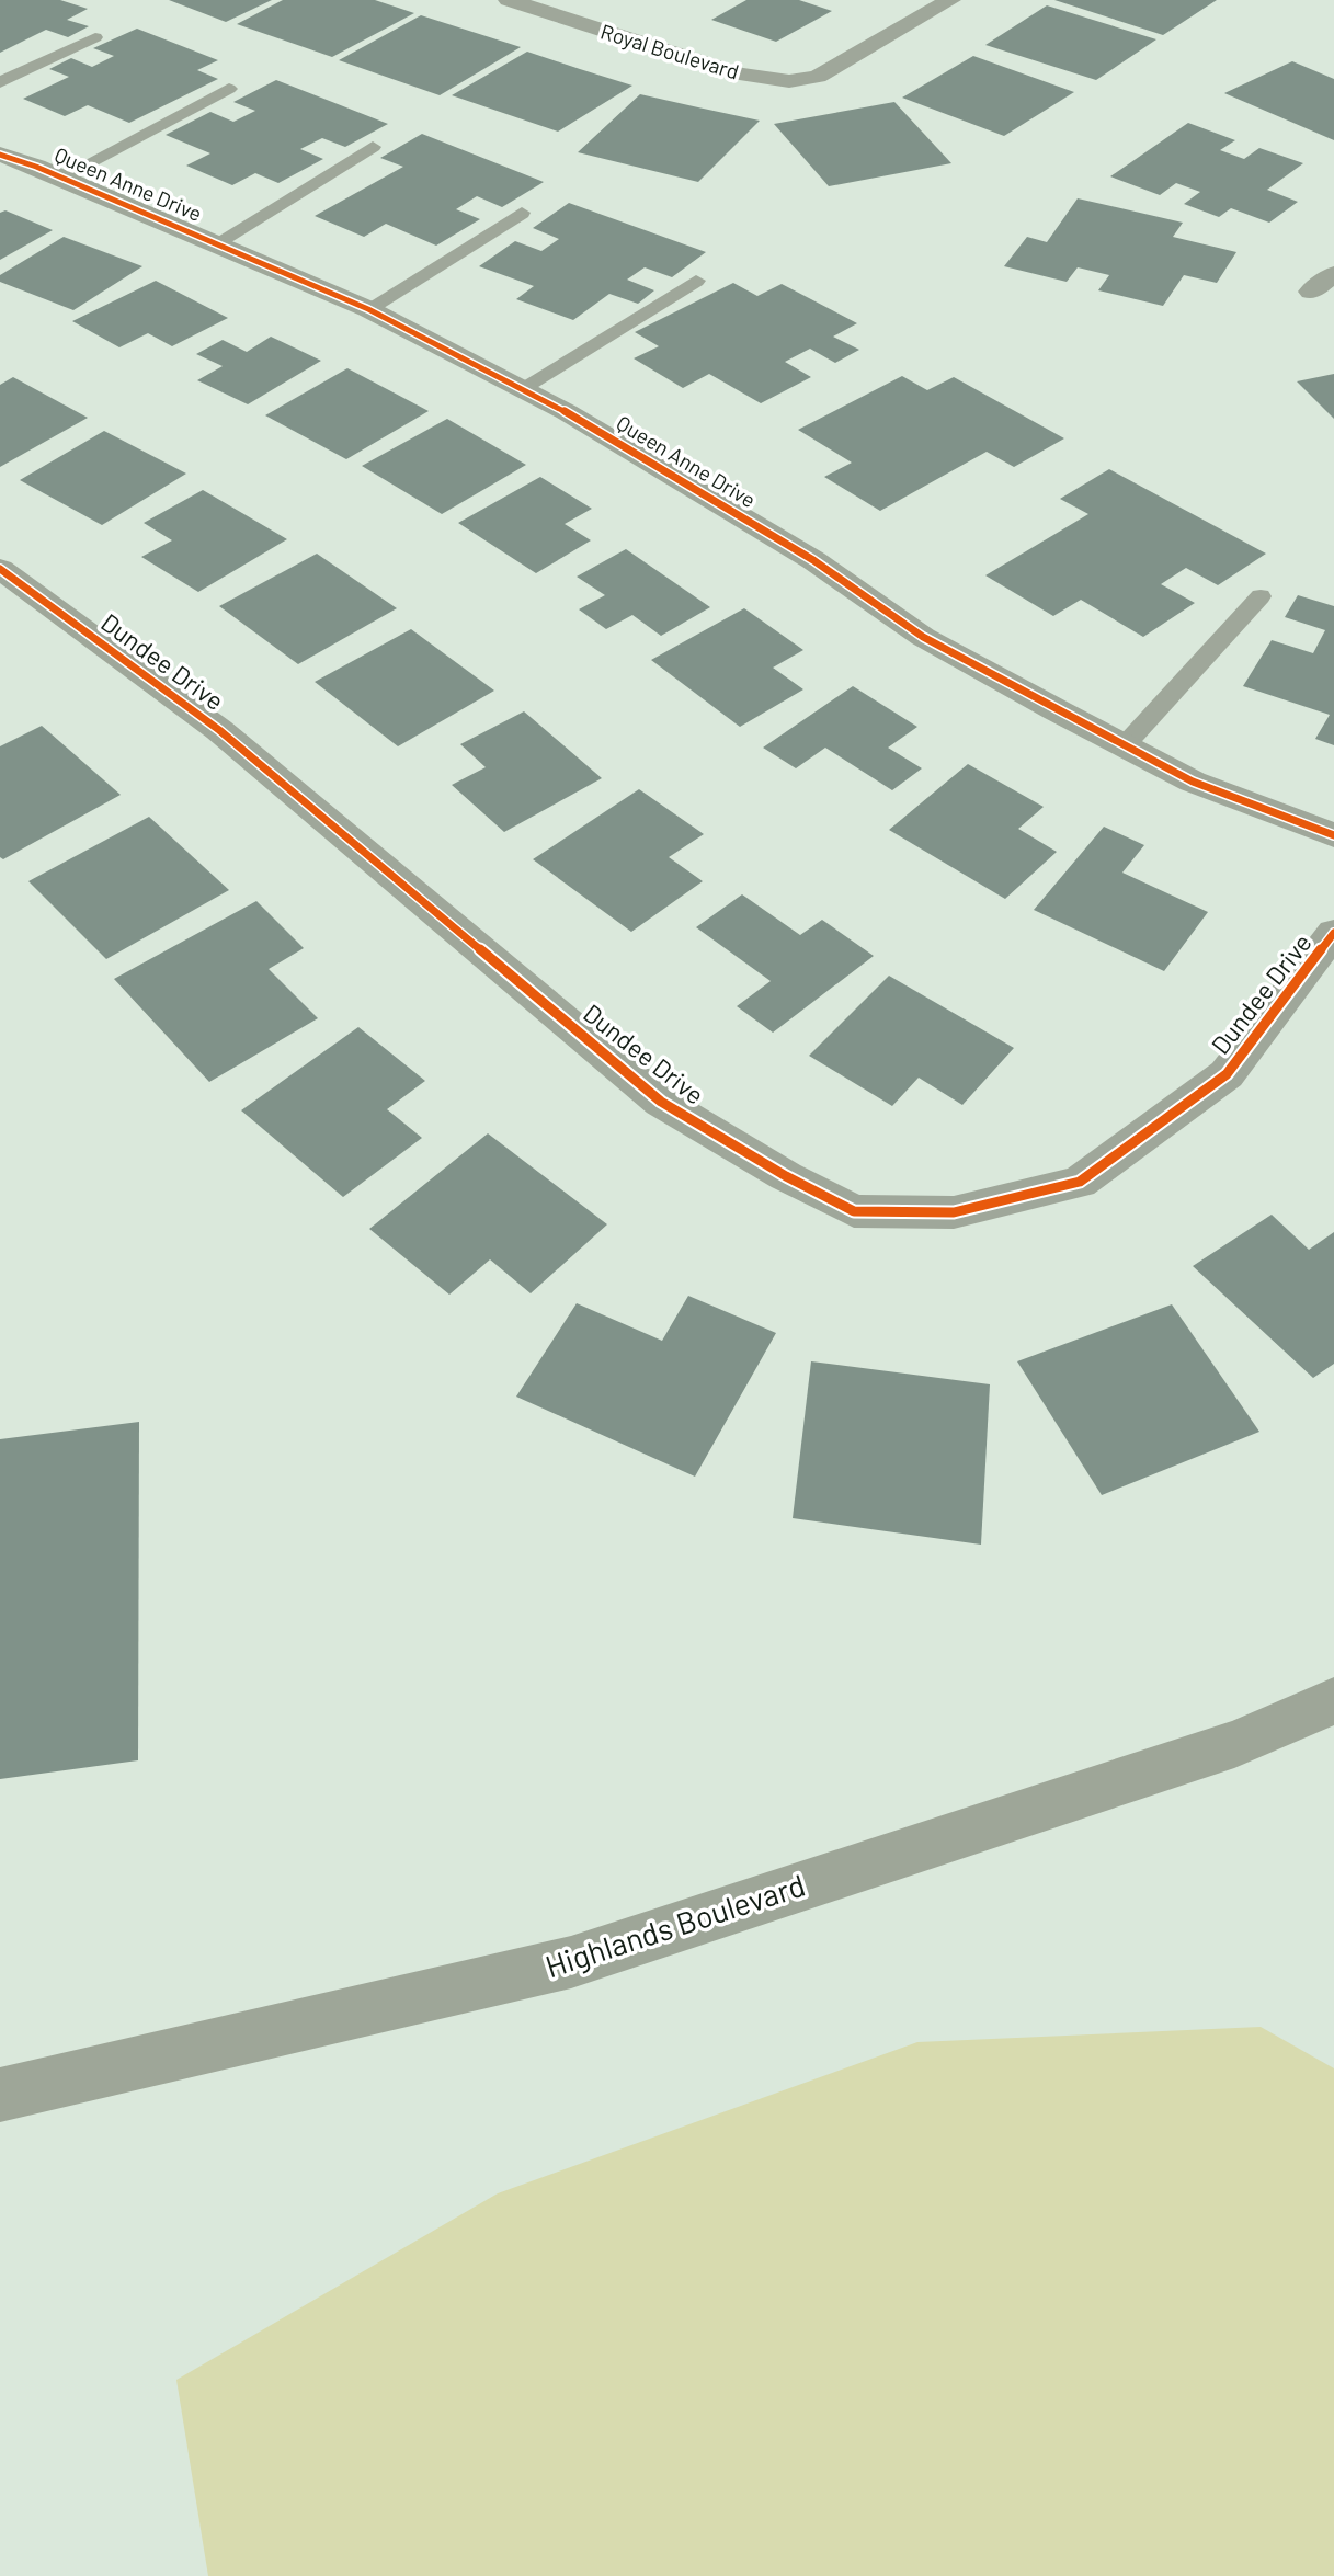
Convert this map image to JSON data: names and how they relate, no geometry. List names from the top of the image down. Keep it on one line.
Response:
{"streets":{"street":["Royal Boulevard","Queen Anne Drive","Dundee Drive","Highlands Boulevard"]}}
